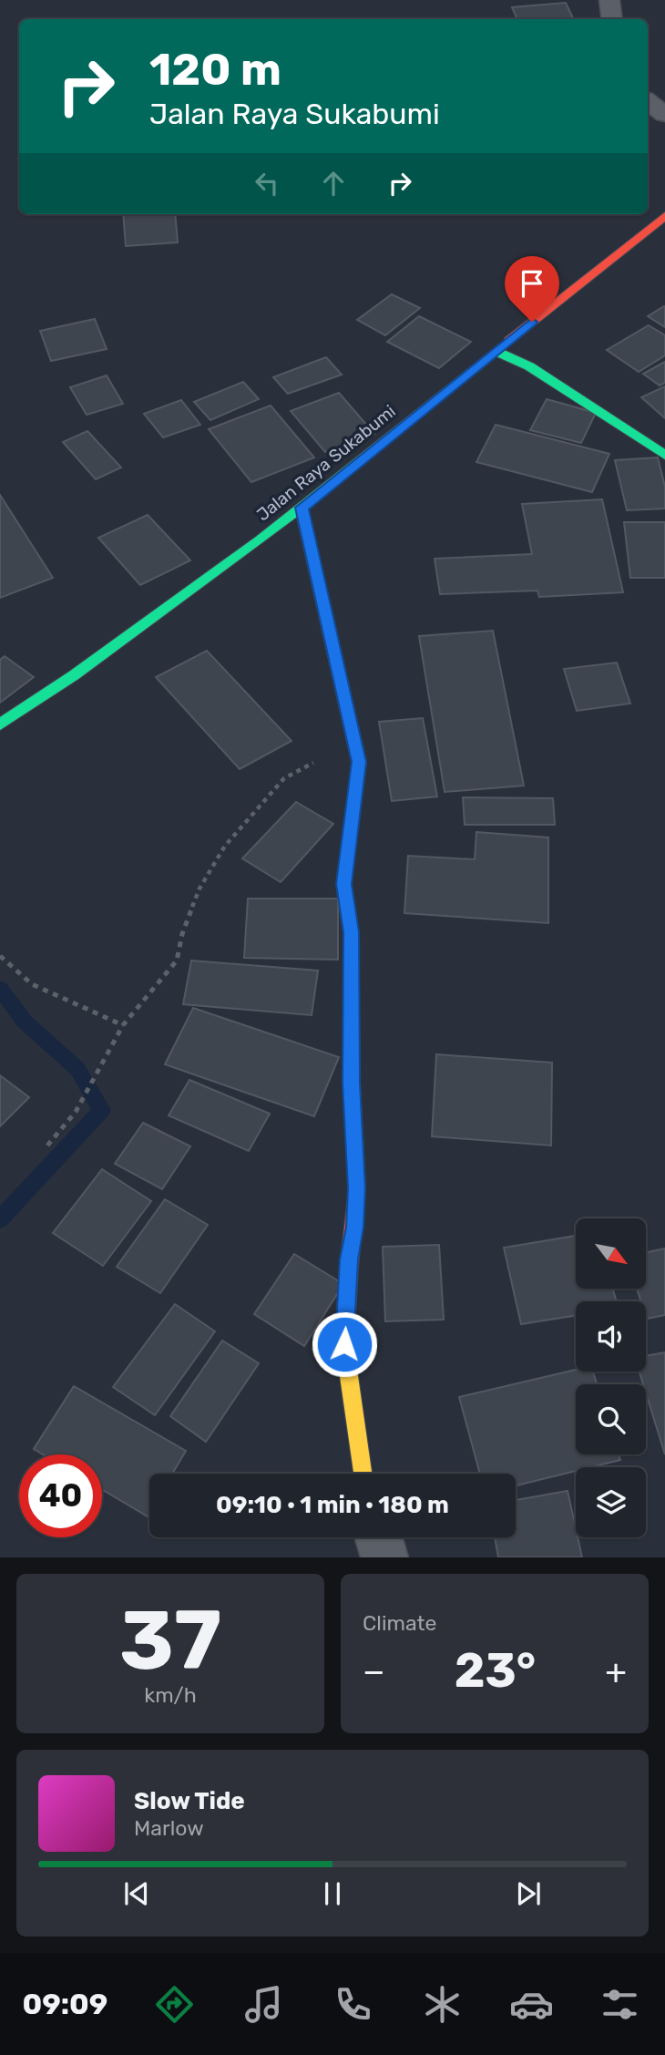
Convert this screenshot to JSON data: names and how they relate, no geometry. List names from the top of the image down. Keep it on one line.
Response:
{"streets":{"main road":["Jalan Raya Sukabumi"]},"north":"bottom right","page":{"turn":["120 m","Jalan Raya Sukabumi"],"limit":"40","trip":"09:10 · 1 min · 180 m","tile":[["37","km/h"],"Climate"],"heat":["−","23°","+"],"song":["Slow Tide","Marlow"],"tabs":"09:09"}}
